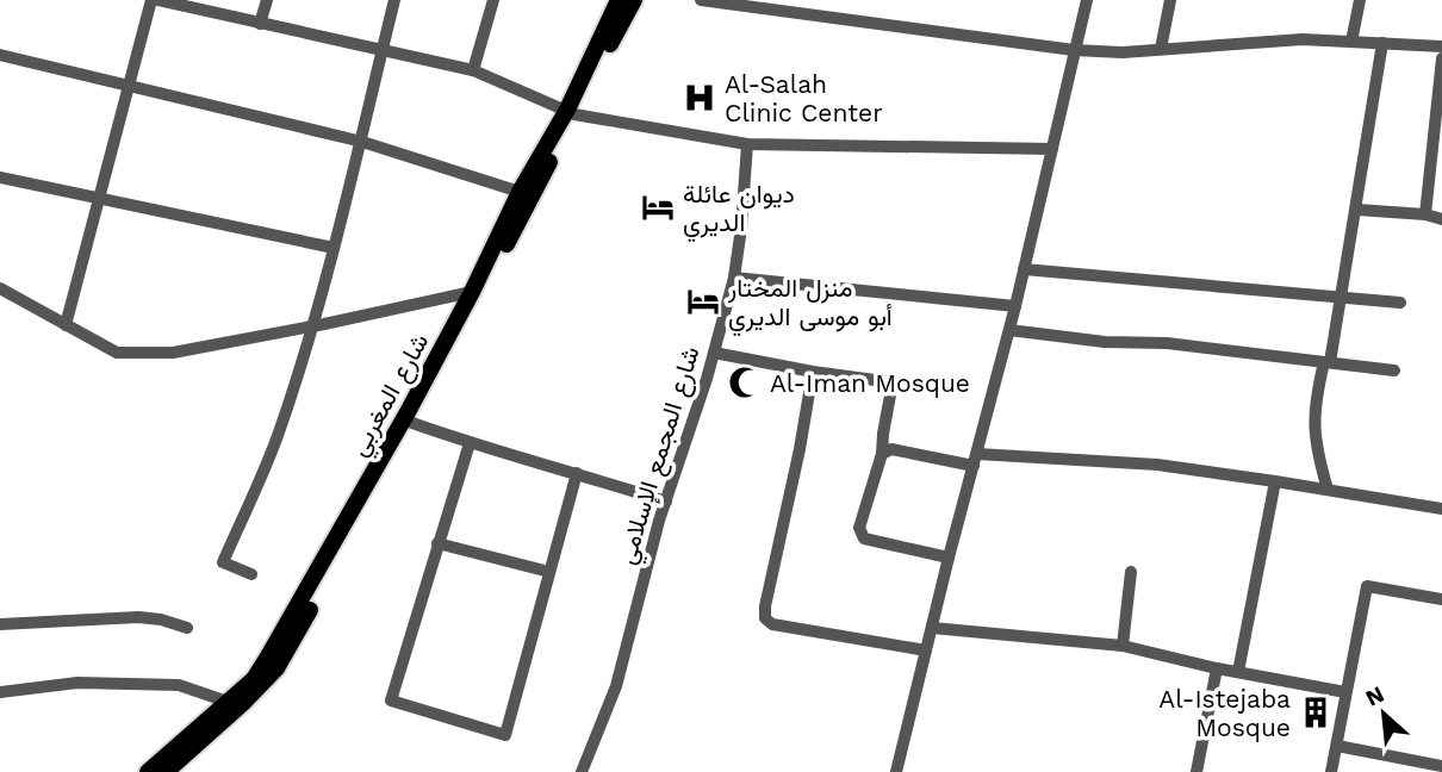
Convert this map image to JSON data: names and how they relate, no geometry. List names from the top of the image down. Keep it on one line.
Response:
{"streets":{"main road":["شارع المغربي"],"street":["شارع المجمع الإسلامي"]},"places":{"hospital":["Al-Salah Clinic Center"],"hotel":["ديوان عائلة الديري","منزل المختار أبو موسى الديري"],"mosque":["Al-Iman Mosque"],"building":["Al-Istejaba Mosque"]},"north":"top left"}
